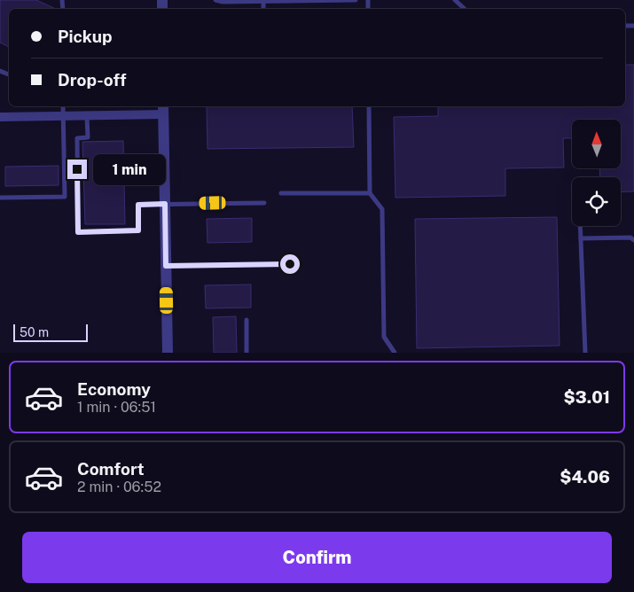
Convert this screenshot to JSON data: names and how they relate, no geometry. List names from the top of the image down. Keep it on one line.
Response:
{"scale_bar":"50 m","north":"top","page":{"banner":["Pickup","Drop-off"],"bubble":"1 min","scale":"50 m","list":[{"name":"Economy","note":"1 min · 06:51","value":"$3.01"},{"name":"Comfort","note":"2 min · 06:52","value":"$4.06"}],"buttons":"Confirm"}}
